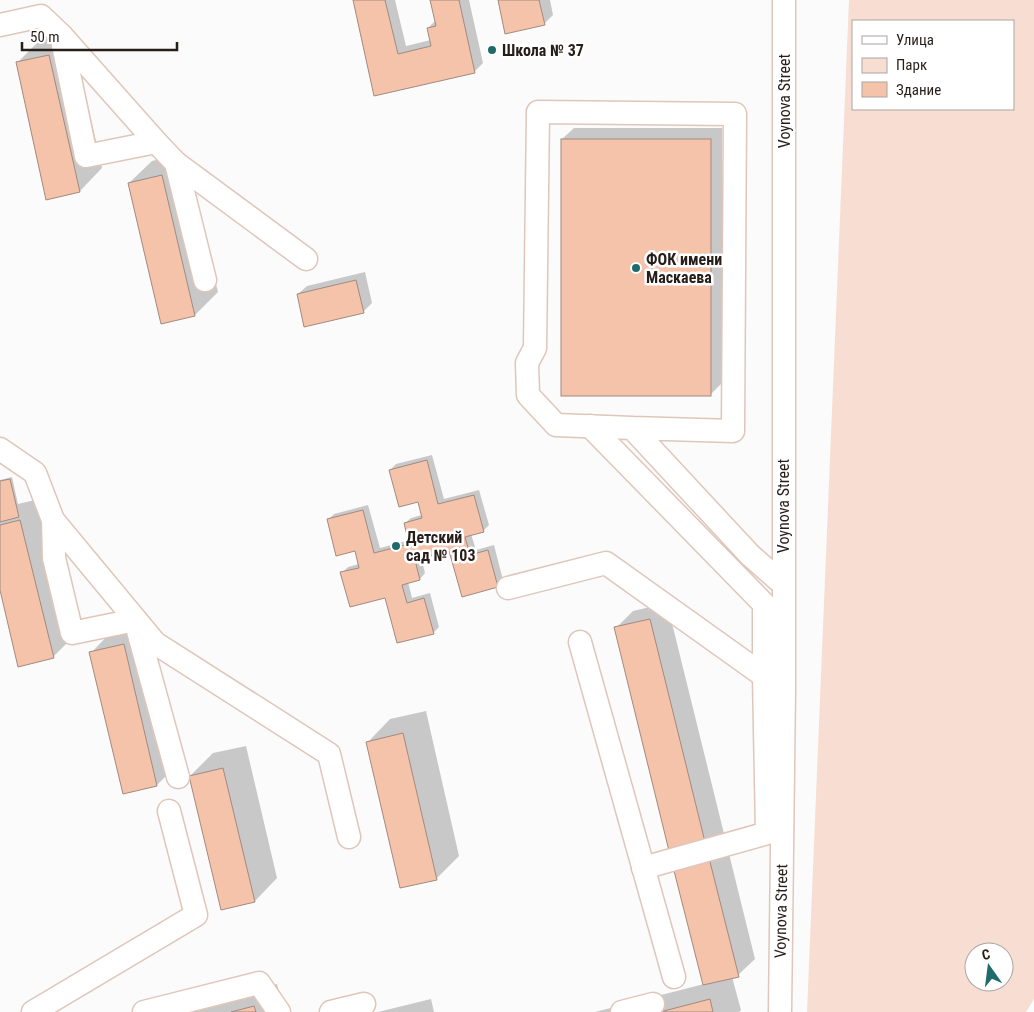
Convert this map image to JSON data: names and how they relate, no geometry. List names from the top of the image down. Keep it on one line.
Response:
{"streets":{"street":["Voynova Street"]},"places":["Школа № 37","ФОК имени Маскаева","Детский сад № 103"],"legend":["Улица","Парк","Здание"],"scale_bar":"50 m","north":"top"}
